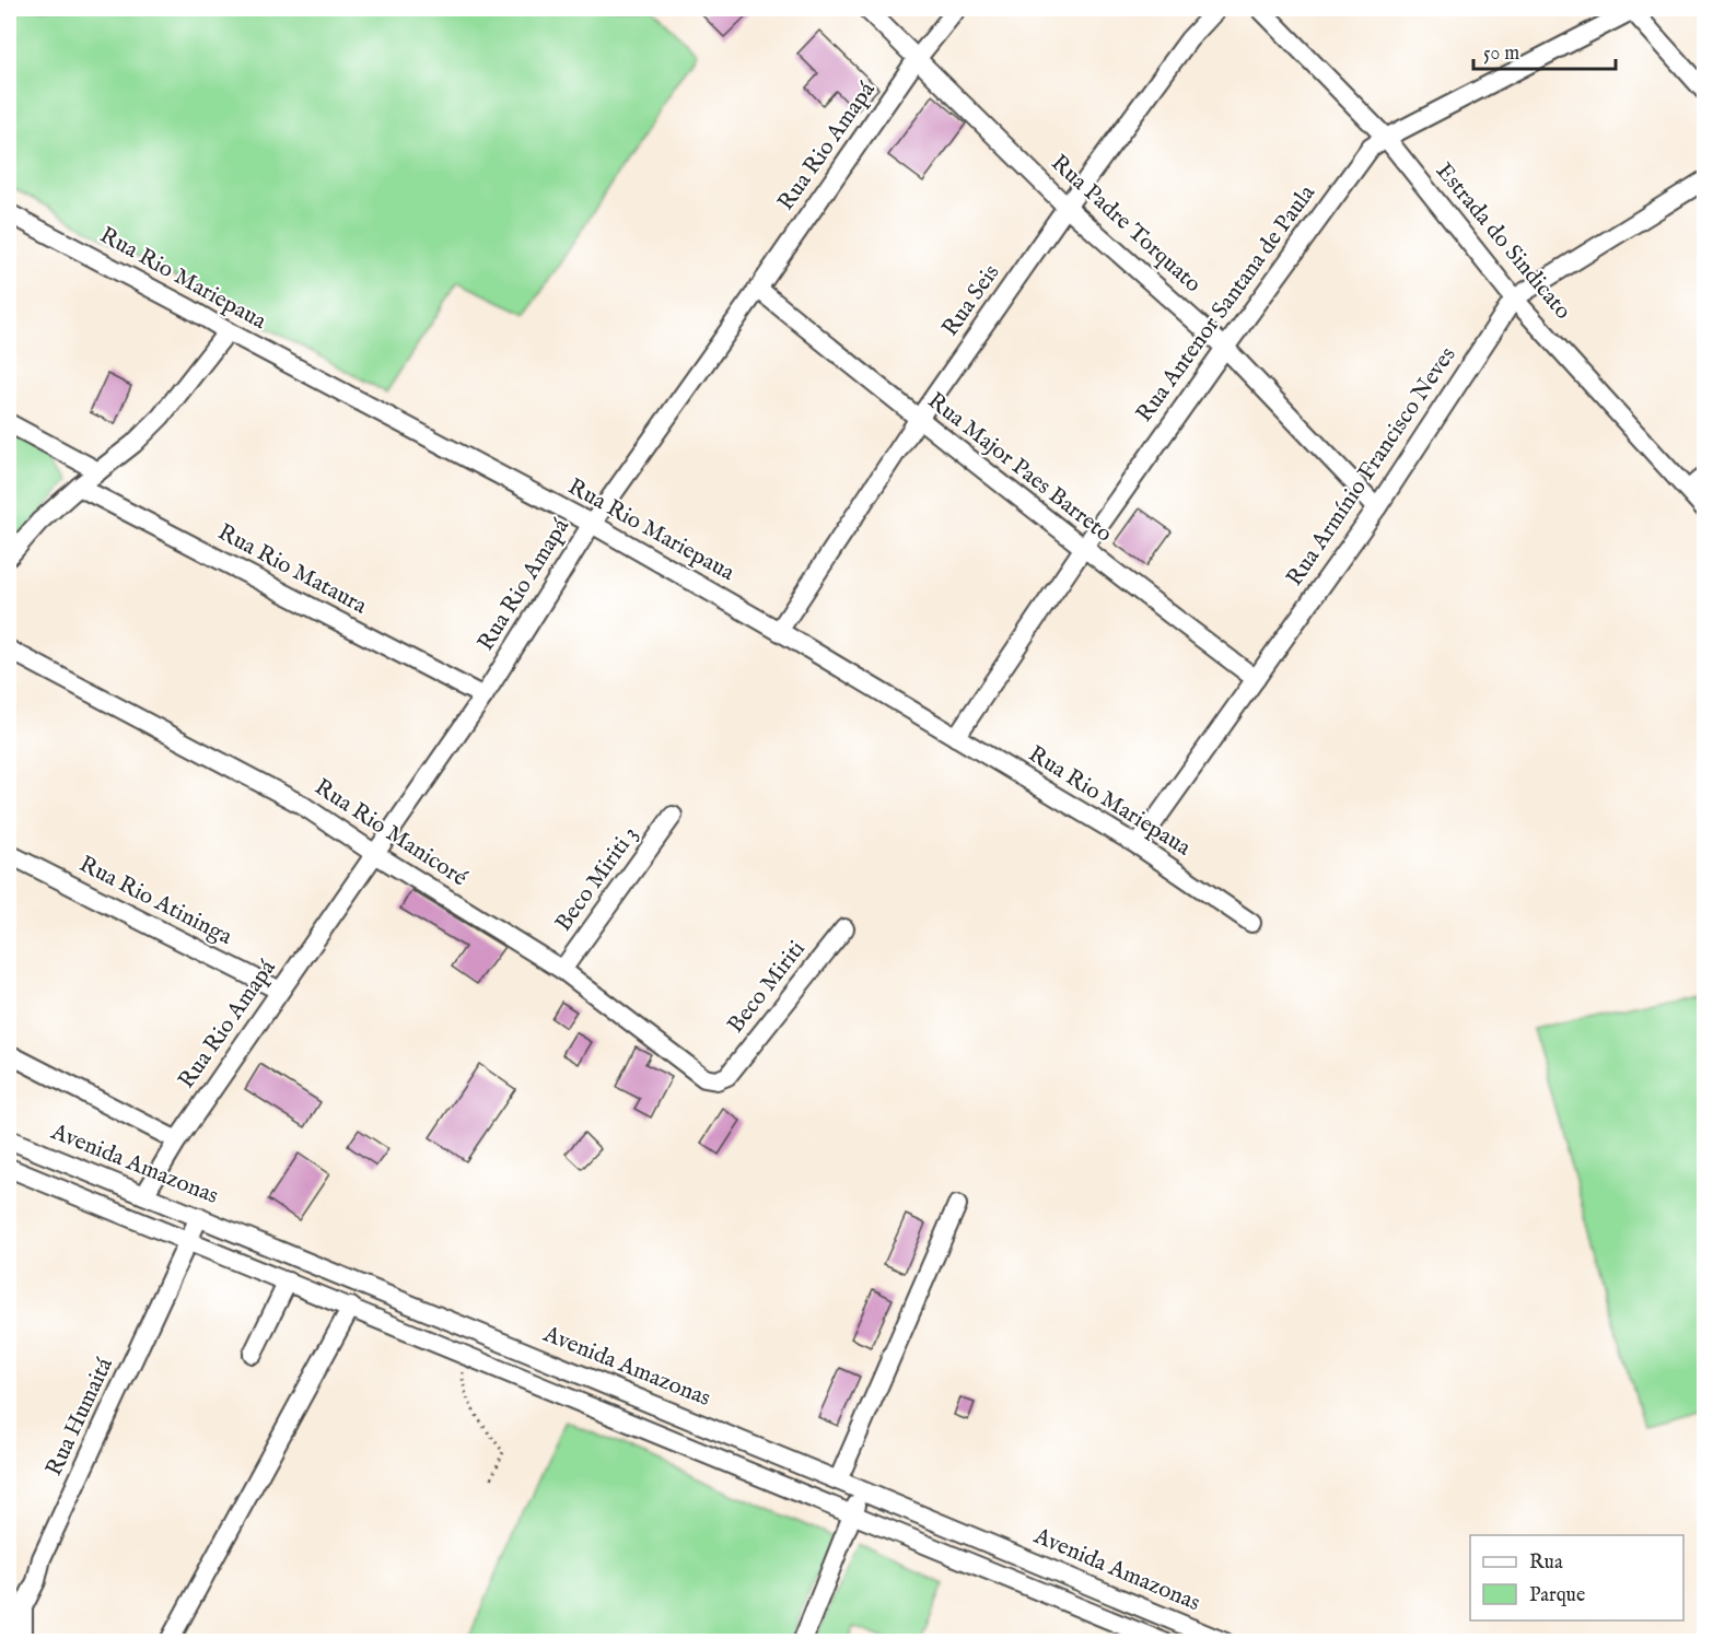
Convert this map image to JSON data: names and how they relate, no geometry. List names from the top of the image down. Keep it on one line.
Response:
{"streets":{"street":["Rua Rio Amapá","Rua Padre Torquato","Estrada do Sindicato","Rua Rio Mariepaua","Rua Seis","Rua Antenor Santana de Paula","Rua Armínio Francisco Neves","Rua Major Paes Barreto","Rua Rio Mataura","Rua Rio Manicoré","Beco Miriti 3","Rua Rio Atininga","Beco Miriti","Avenida Amazonas","Rua Humaitá"]},"crossings":[["Rua Rio Amapá","Rua Padre Torquato"],["Rua Rio Amapá","Rua Rio Mariepaua"],["Rua Rio Amapá","Rua Major Paes Barreto"],["Rua Rio Amapá","Rua Rio Mataura"],["Rua Rio Amapá","Rua Rio Manicoré"],["Rua Rio Amapá","Rua Rio Atininga"],["Rua Rio Amapá","Avenida Amazonas"],["Rua Padre Torquato","Rua Seis"],["Rua Padre Torquato","Rua Antenor Santana de Paula"],["Rua Padre Torquato","Rua Armínio Francisco Neves"],["Estrada do Sindicato","Rua Antenor Santana de Paula"],["Estrada do Sindicato","Rua Armínio Francisco Neves"],["Rua Rio Mariepaua","Rua Seis"],["Rua Rio Mariepaua","Rua Antenor Santana de Paula"],["Rua Rio Mariepaua","Rua Armínio Francisco Neves"],["Rua Seis","Rua Major Paes Barreto"],["Rua Antenor Santana de Paula","Rua Major Paes Barreto"],["Rua Armínio Francisco Neves","Rua Major Paes Barreto"],["Rua Rio Manicoré","Beco Miriti 3"],["Rua Rio Manicoré","Beco Miriti"],["Avenida Amazonas","Rua Humaitá"]],"legend":["Rua","Parque"],"scale_bar":"50 m"}
